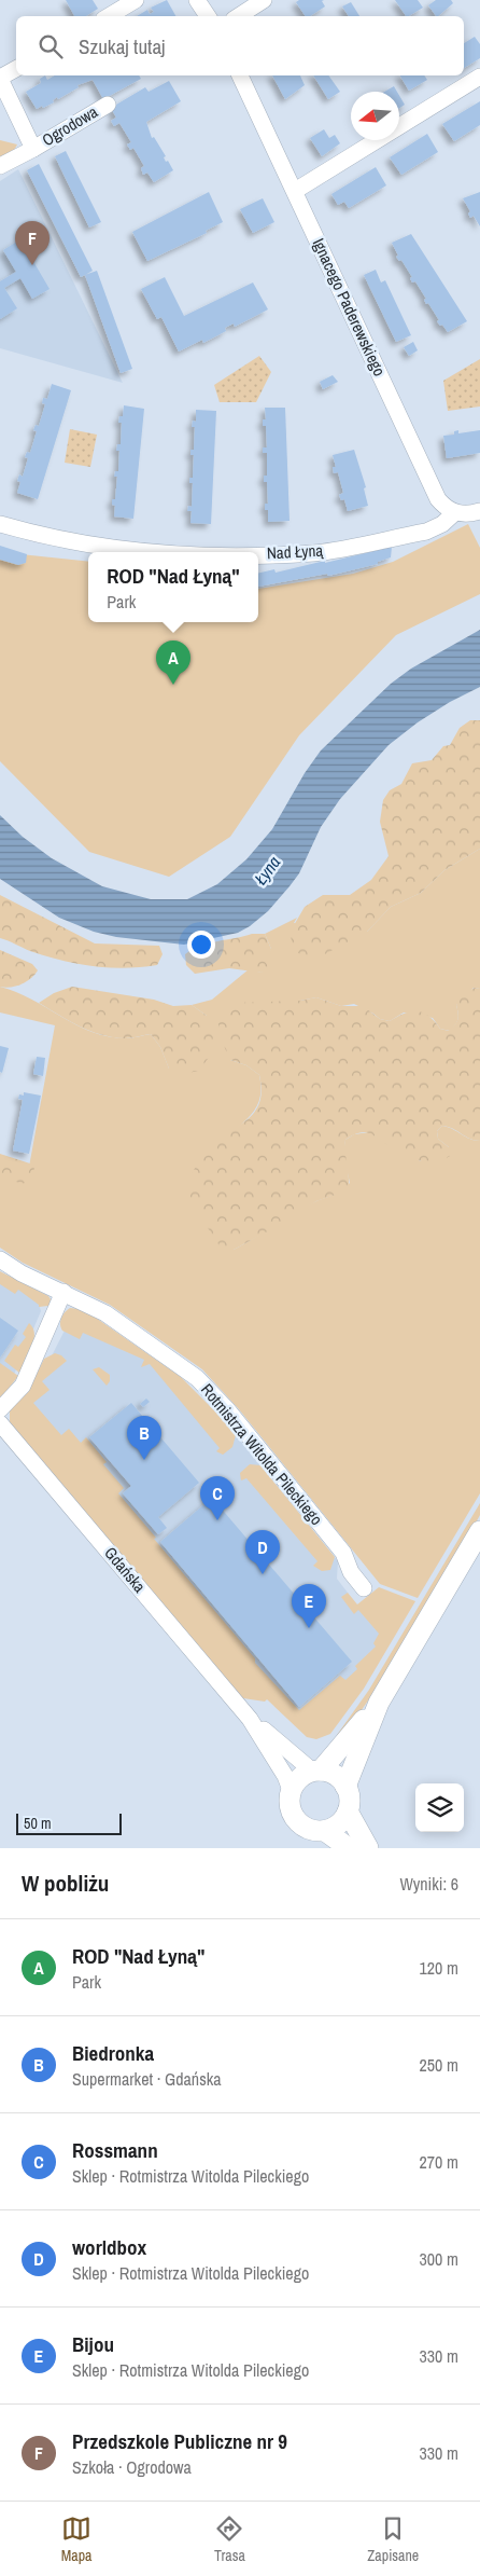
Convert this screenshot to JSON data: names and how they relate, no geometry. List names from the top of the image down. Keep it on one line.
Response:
{"streets":{"street":["Ogrodowa","Ignacego Paderewskiego","Nad Łyną","Rotmistrza Witolda Pileckiego","Gdańska"]},"crossings":[["Ignacego Paderewskiego","Nad Łyną"]],"water":["Łyna"],"scale_bar":"50 m","north":"left","page":{"search":"Szukaj tutaj","pins":["F","A","B","C","D","E"],"popup":["ROD \"Nad Łyną\"","Park"],"scale":"50 m","heading":["W pobliżu","Wyniki: 6"],"list":[{"mark":"A","name":"ROD \"Nad Łyną\"","note":"Park","value":"120 m"},{"mark":"B","name":"Biedronka","note":"Supermarket · Gdańska","value":"250 m"},{"mark":"C","name":"Rossmann","note":"Sklep · Rotmistrza Witolda Pileckiego","value":"270 m"},{"mark":"D","name":"worldbox","note":"Sklep · Rotmistrza Witolda Pileckiego","value":"300 m"},{"mark":"E","name":"Bijou","note":"Sklep · Rotmistrza Witolda Pileckiego","value":"330 m"},{"mark":"F","name":"Przedszkole Publiczne nr 9","note":"Szkoła · Ogrodowa","value":"330 m"}],"nav":["Mapa","Trasa","Zapisane"]}}
